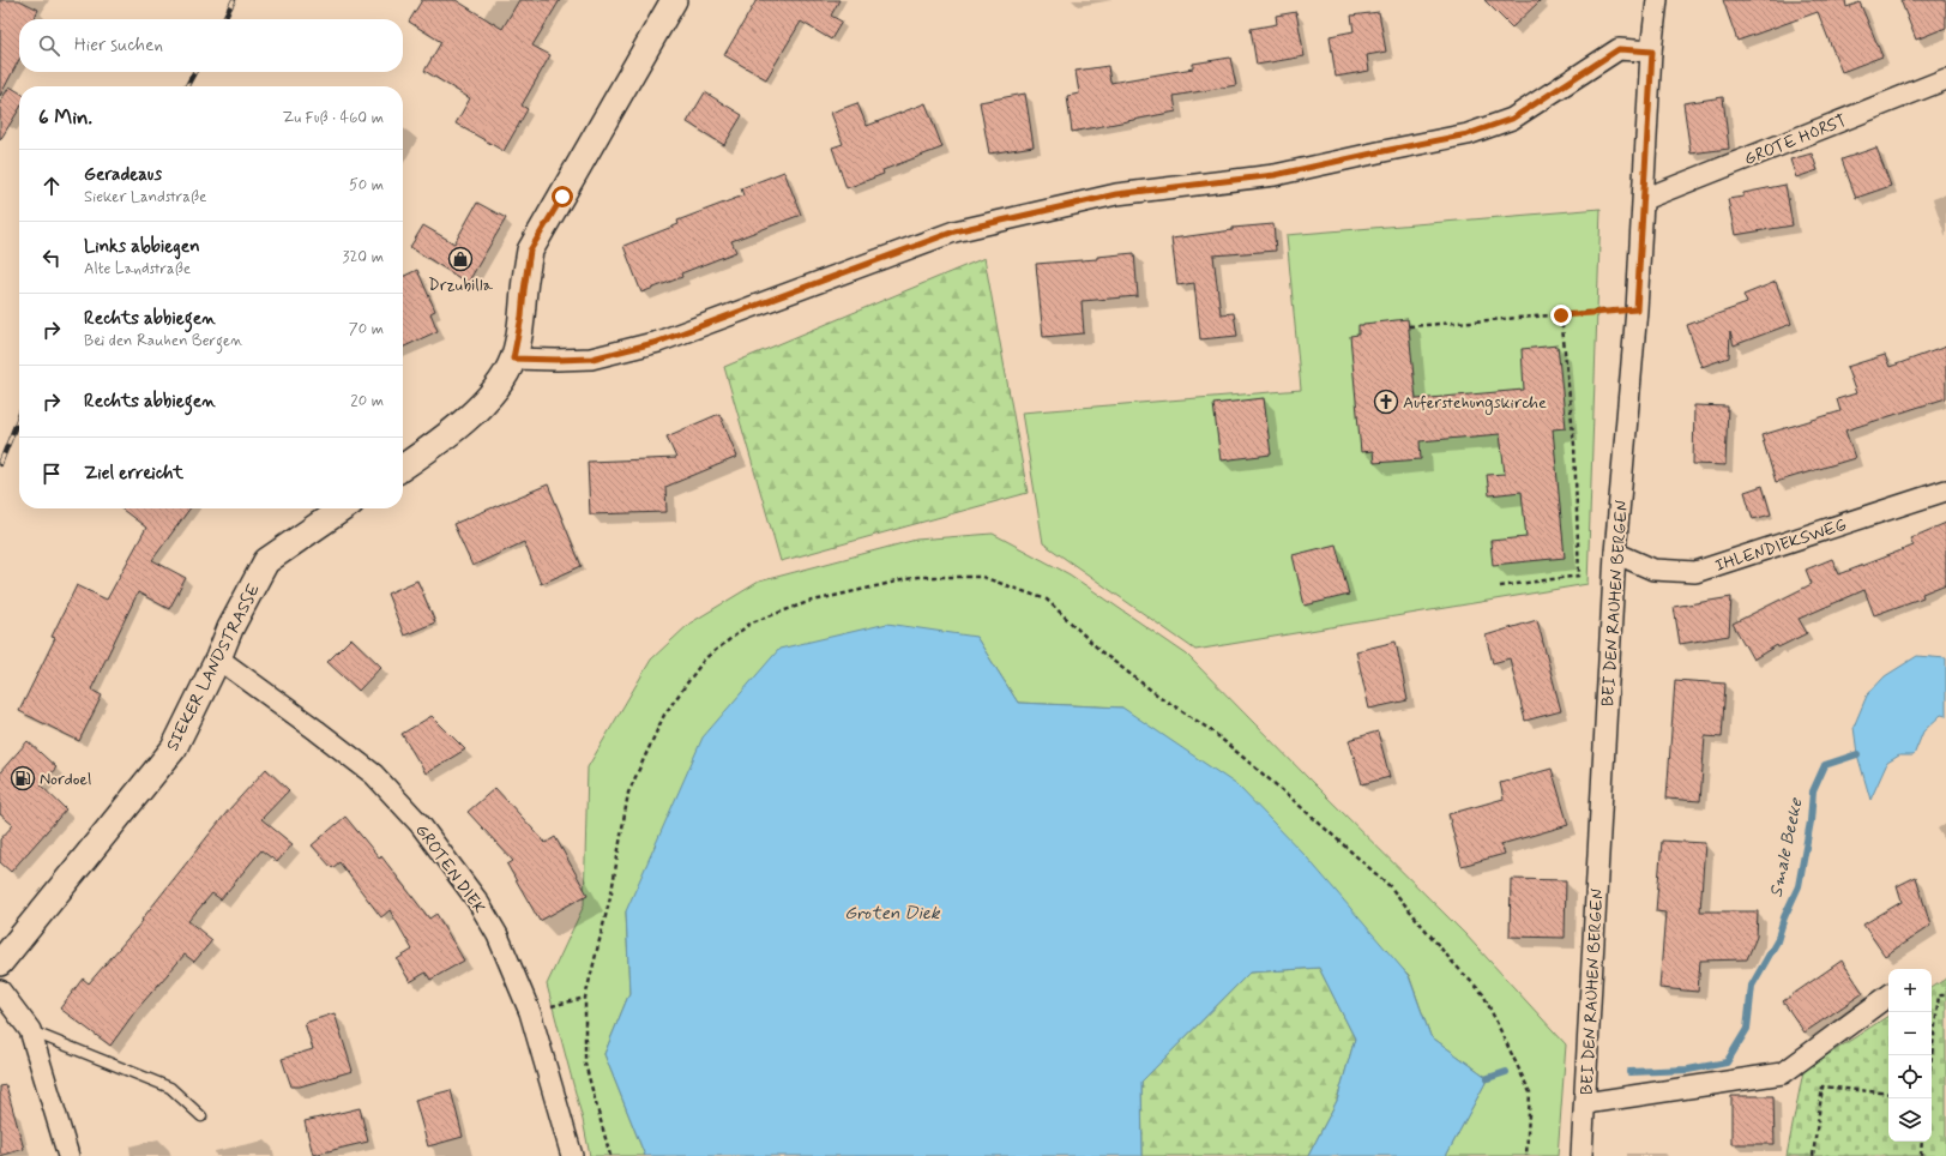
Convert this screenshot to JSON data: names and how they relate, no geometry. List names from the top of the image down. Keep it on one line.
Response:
{"streets":{"street":["GROTE HORST","IHLENDIEKSWEG","BEI DEN RAUHEN BERGEN","SIEKER LANDSTRASSE","GROTEN DIEK"]},"crossings":[["GROTE HORST","BEI DEN RAUHEN BERGEN"],["IHLENDIEKSWEG","BEI DEN RAUHEN BERGEN"],["SIEKER LANDSTRASSE","GROTEN DIEK"]],"water":["Smale Beeke","Groten Diek"],"places":{"shop":["Drzubilla"],"church":["Auferstehungskirche"],"fuel station":["Nordoel"]},"page":{"search":"Hier suchen","heading":["6 Min.","Zu Fuß · 460 m"],"list":[["Geradeaus","Sieker Landstraße","50 m"],["Links abbiegen","Alte Landstraße","320 m"],["Rechts abbiegen","Bei den Rauhen Bergen","70 m"],["Rechts abbiegen","20 m"],"Ziel erreicht"],"map_buttons":["+","−"]}}
